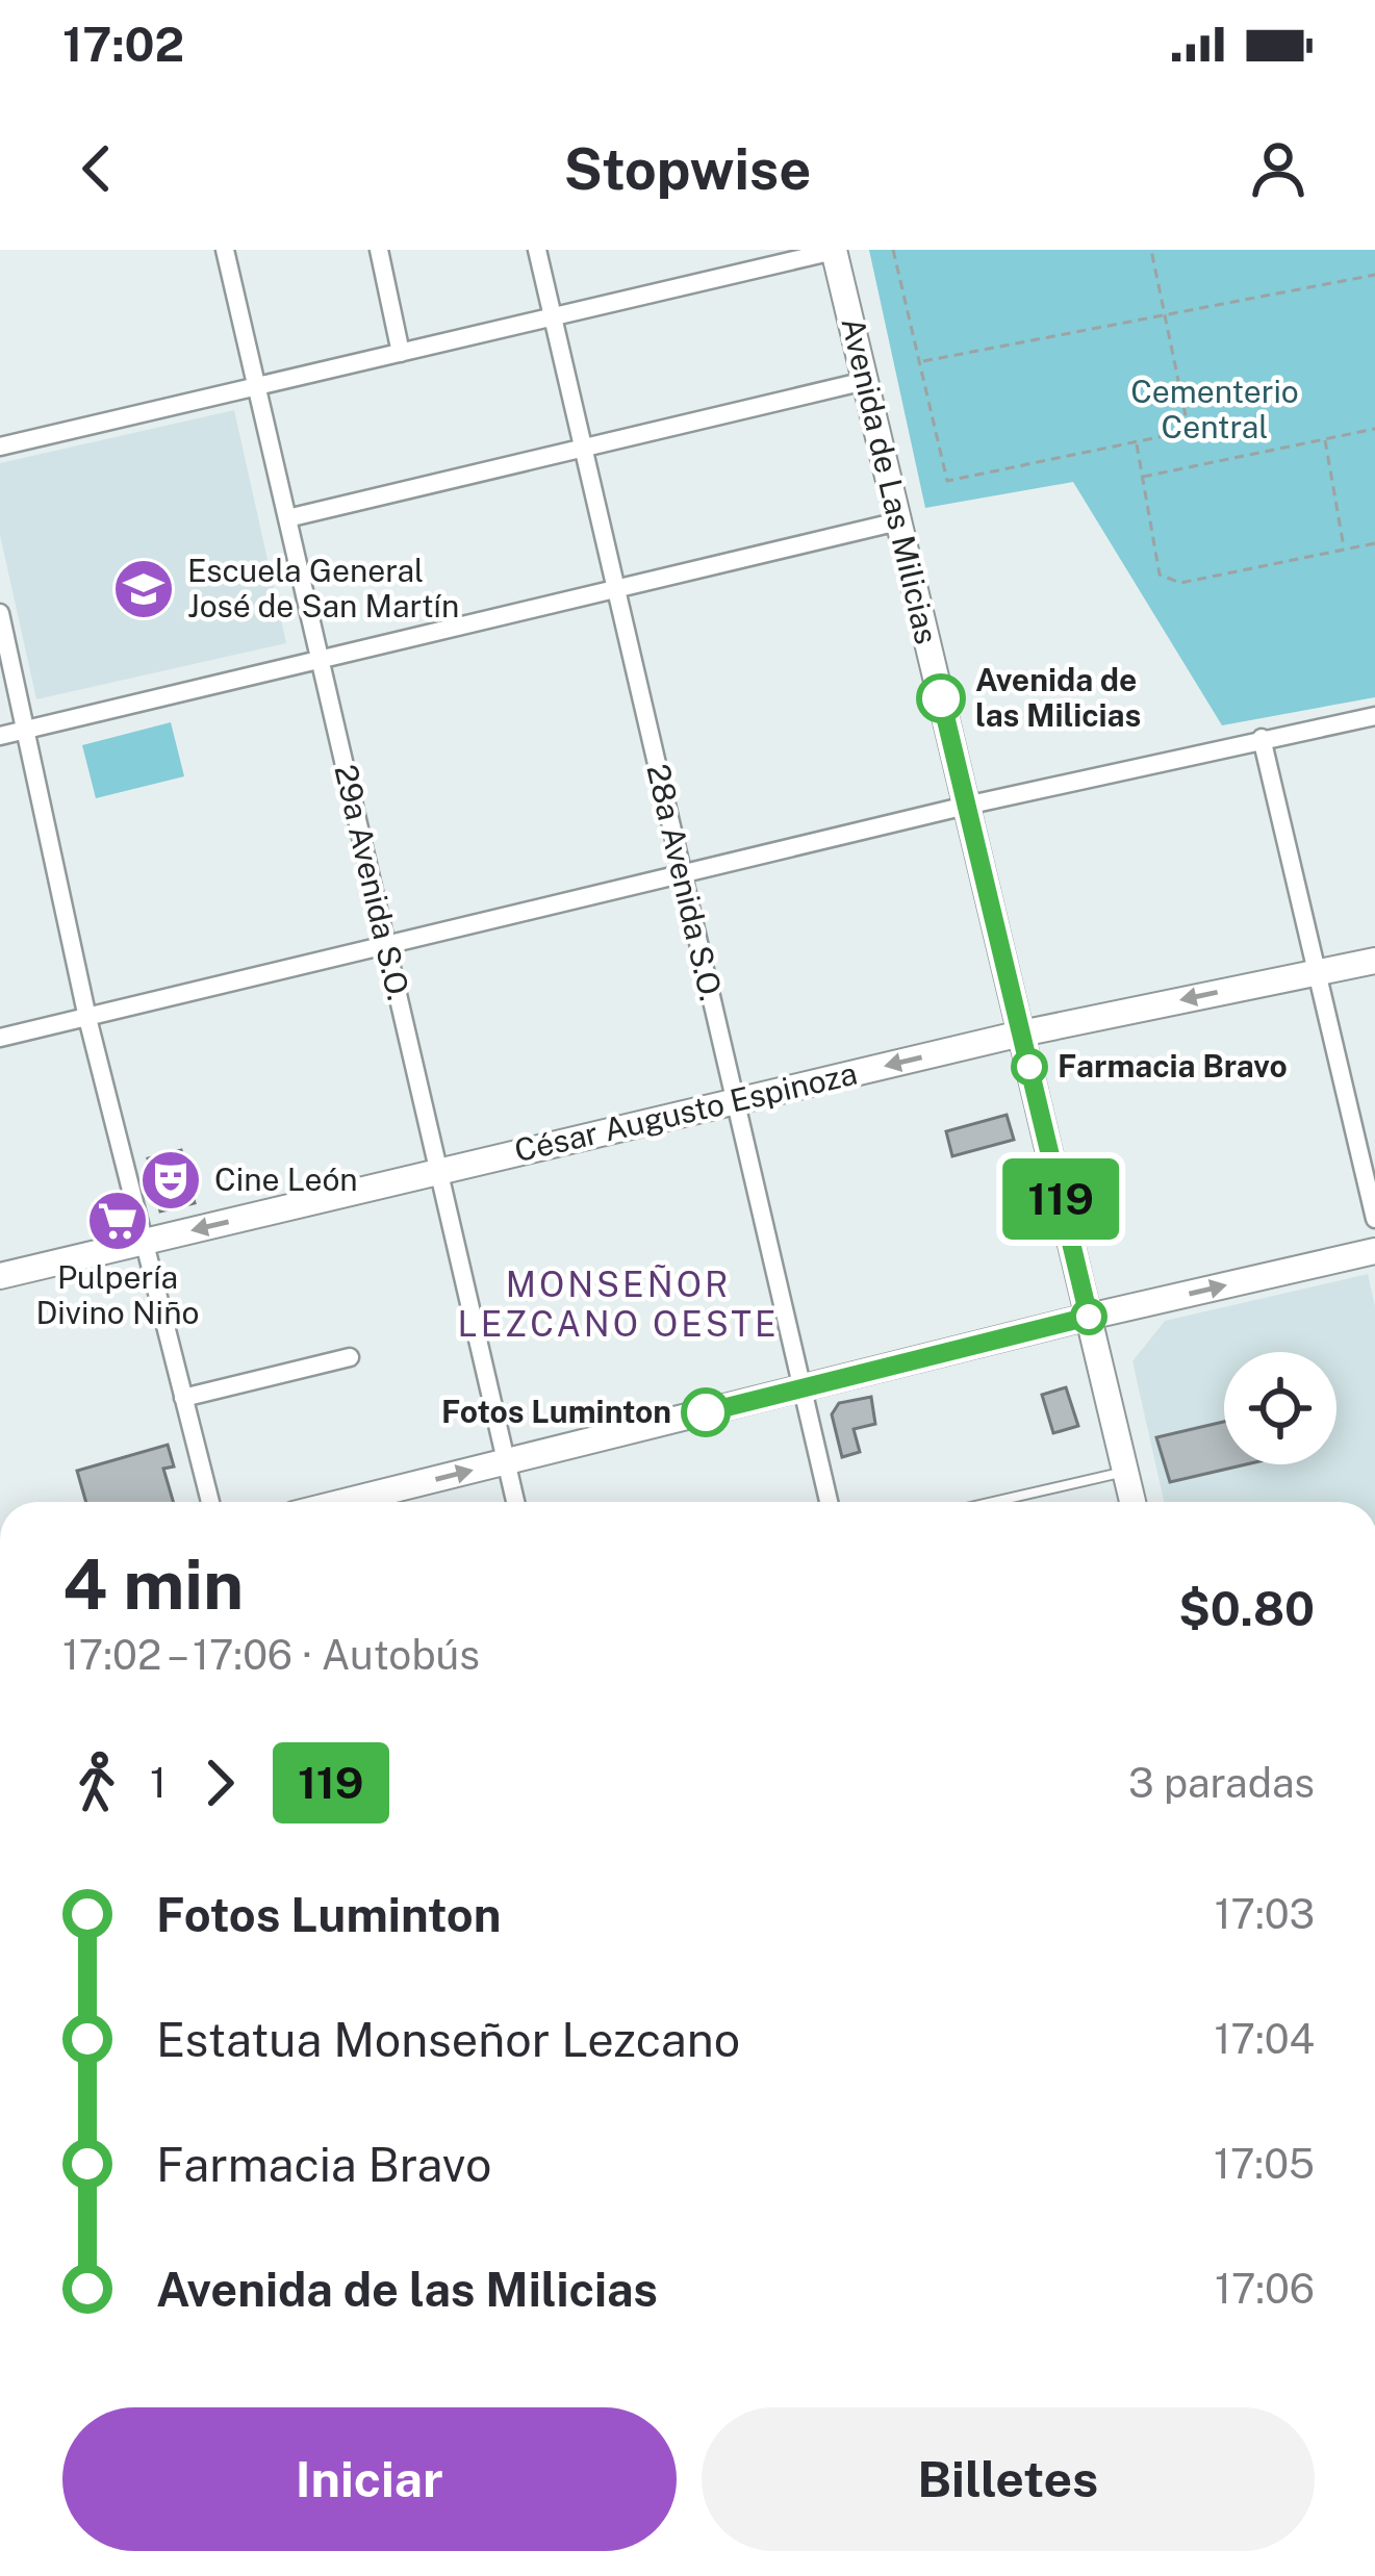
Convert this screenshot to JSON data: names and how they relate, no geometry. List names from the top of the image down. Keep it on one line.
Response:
{"streets":{"street":["Avenida de Las Milicias","29a Avenida S.O.","28a Avenida S.O.","César Augusto Espinoza"]},"crossings":[["Avenida de Las Milicias","César Augusto Espinoza"],["29a Avenida S.O.","César Augusto Espinoza"],["28a Avenida S.O.","César Augusto Espinoza"]],"one_way":["César Augusto Espinoza"],"districts":["MONSEÑOR LEZCANO OESTE"],"parks":["Cementerio Central"],"places":{"school or university":["Escuela General José de San Martín"],"other":["Avenida de las Milicias","Farmacia Bravo","Fotos Luminton"],"theatre":["Cine León"],"supermarket":["Pulpería Divino Niño"]},"lines":["bus line 119"],"page":{"status":"17:02","header":"Stopwise","on_map":"119","heading":["4 min","17:02 – 17:06 · Autobús","$0.80"],"legs":["1","119","3 paradas"],"list":[{"name":"Fotos Luminton","value":"17:03"},{"name":"Estatua Monseñor Lezcano","value":"17:04"},{"name":"Farmacia Bravo","value":"17:05"},{"name":"Avenida de las Milicias","value":"17:06"}],"buttons":["Iniciar","Billetes"]}}
